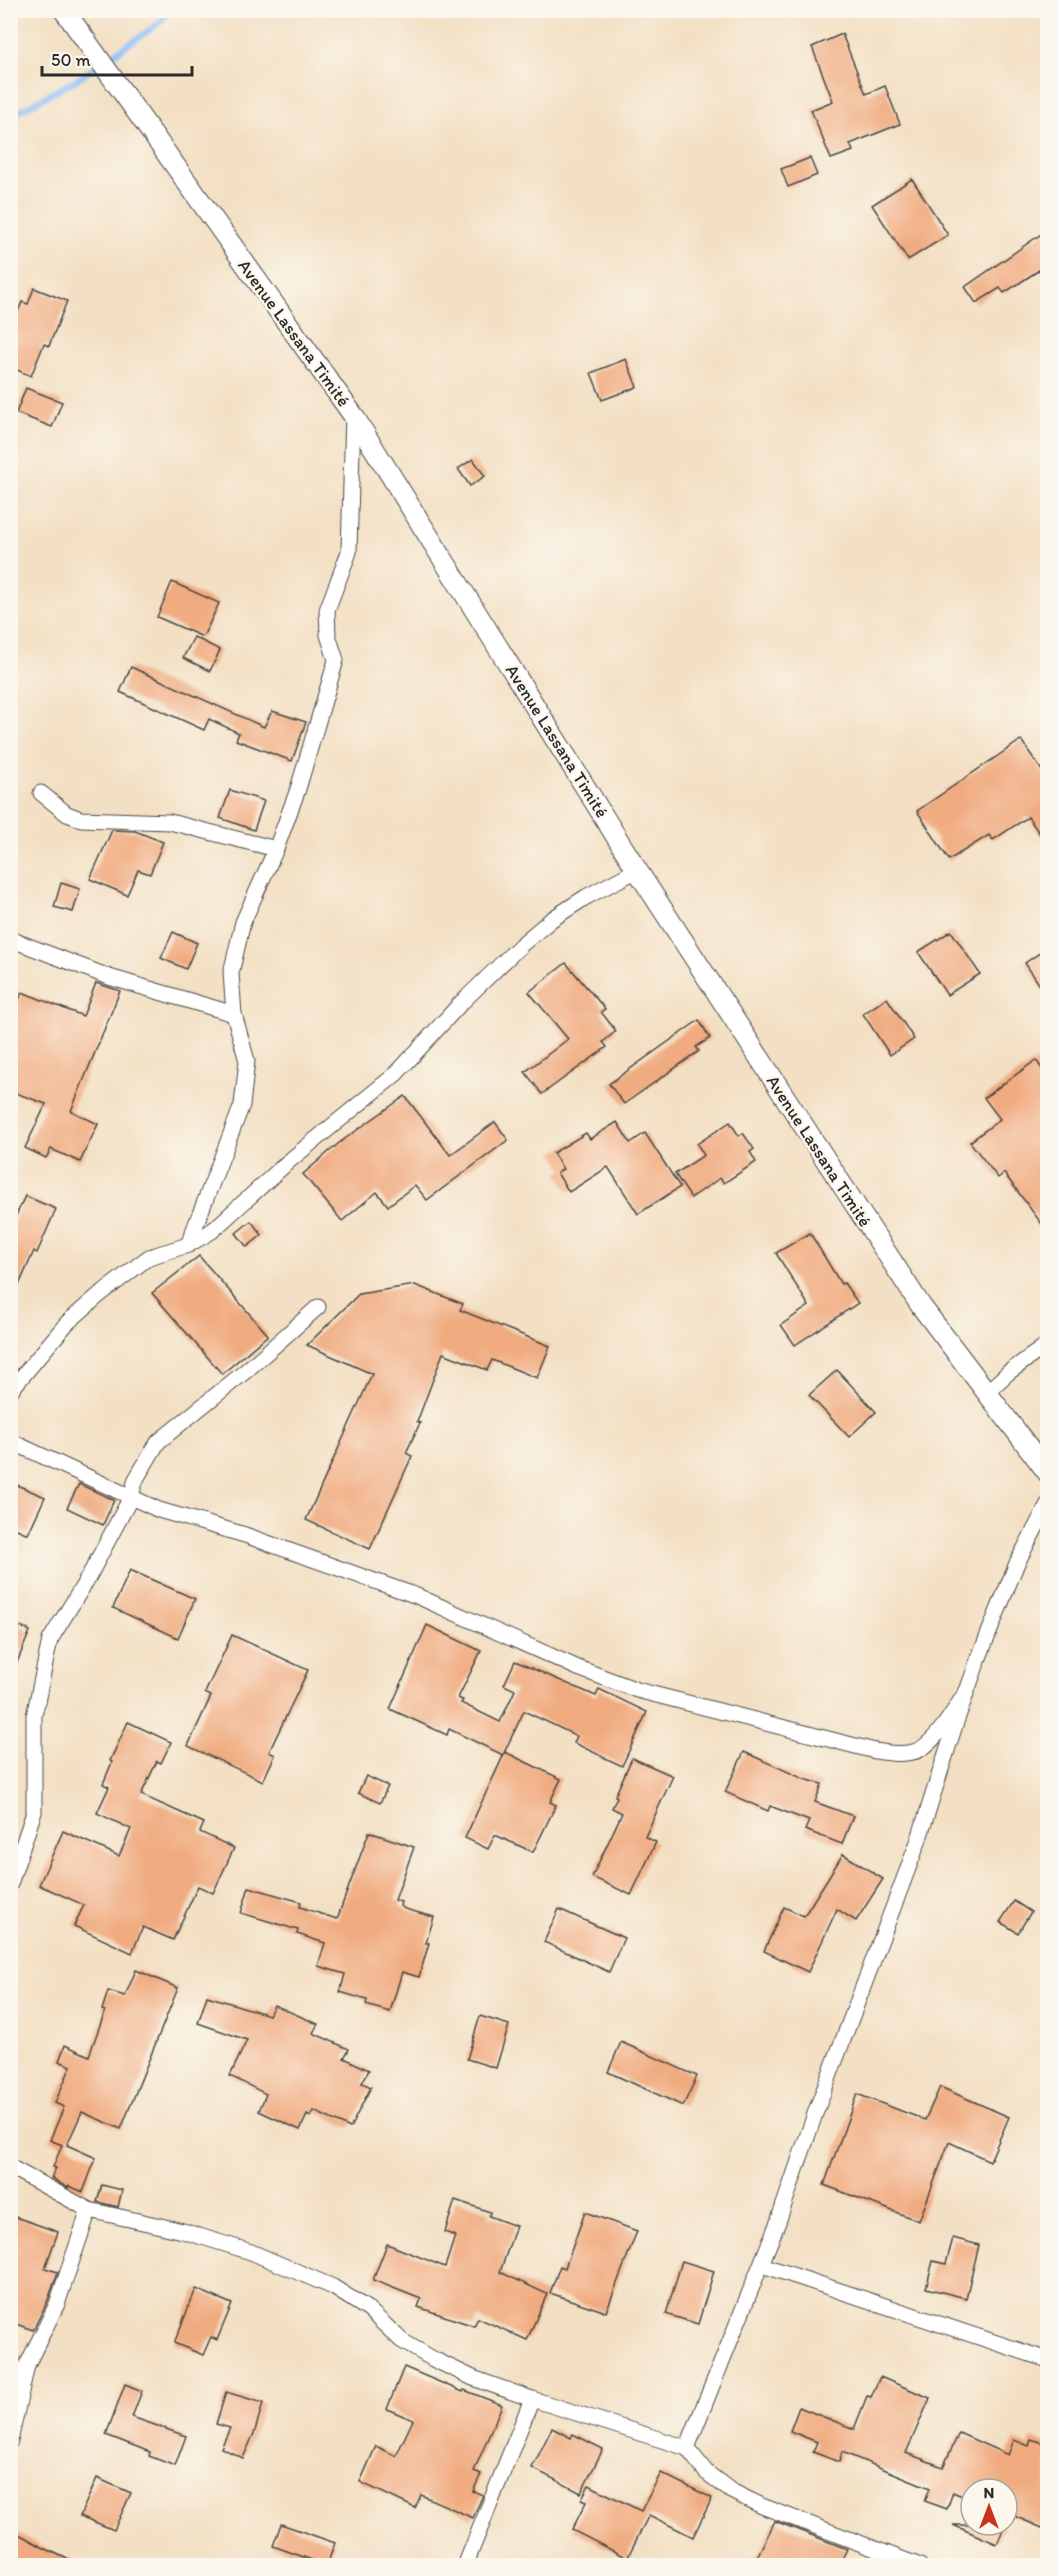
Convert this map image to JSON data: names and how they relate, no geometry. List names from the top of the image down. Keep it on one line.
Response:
{"streets":{"street":["Avenue Lassana Timité"]},"scale_bar":"50 m","north":"top"}
